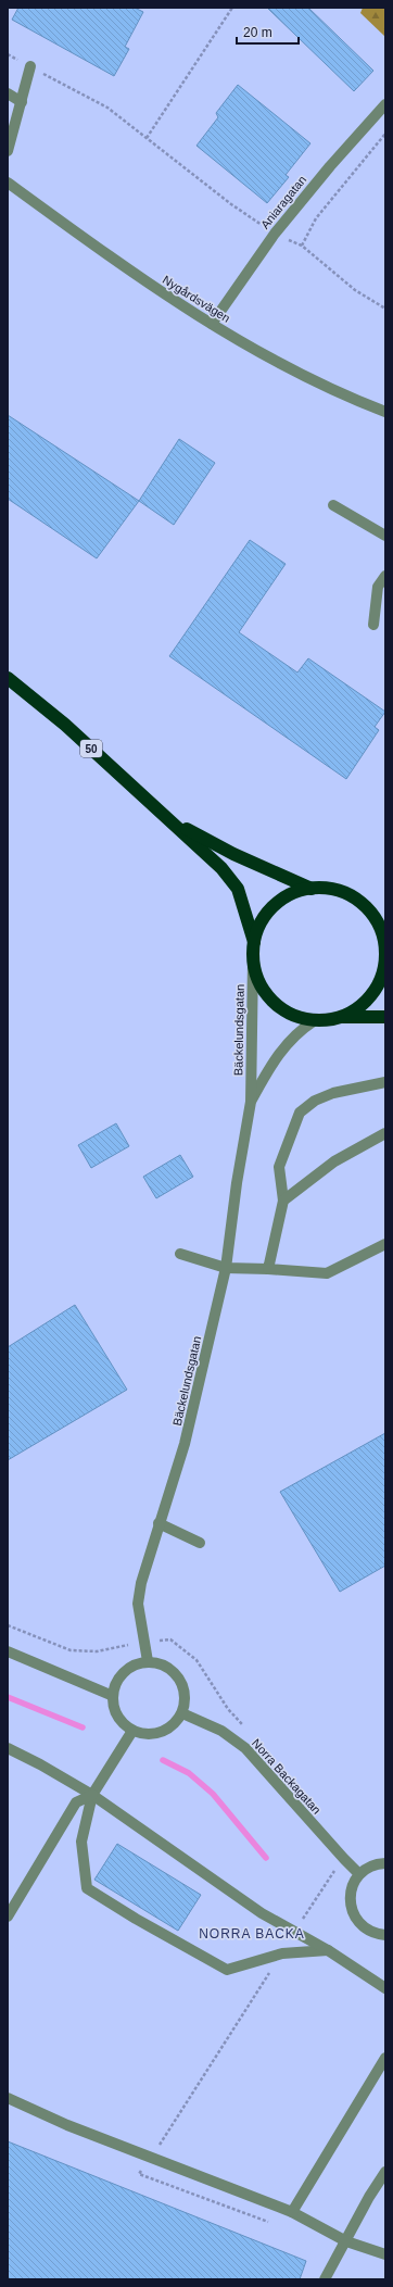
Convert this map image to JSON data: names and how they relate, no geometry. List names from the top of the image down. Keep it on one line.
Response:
{"streets":{"highway":["50"],"street":["Aniaragatan","Nygårdsvägen","Bäckelundsgatan","Norra Backagatan"]},"crossings":[["Aniaragatan","Nygårdsvägen"],["50","Bäckelundsgatan"],["Bäckelundsgatan","Norra Backagatan"]],"districts":["NORRA BACKA"],"scale_bar":"20 m"}
